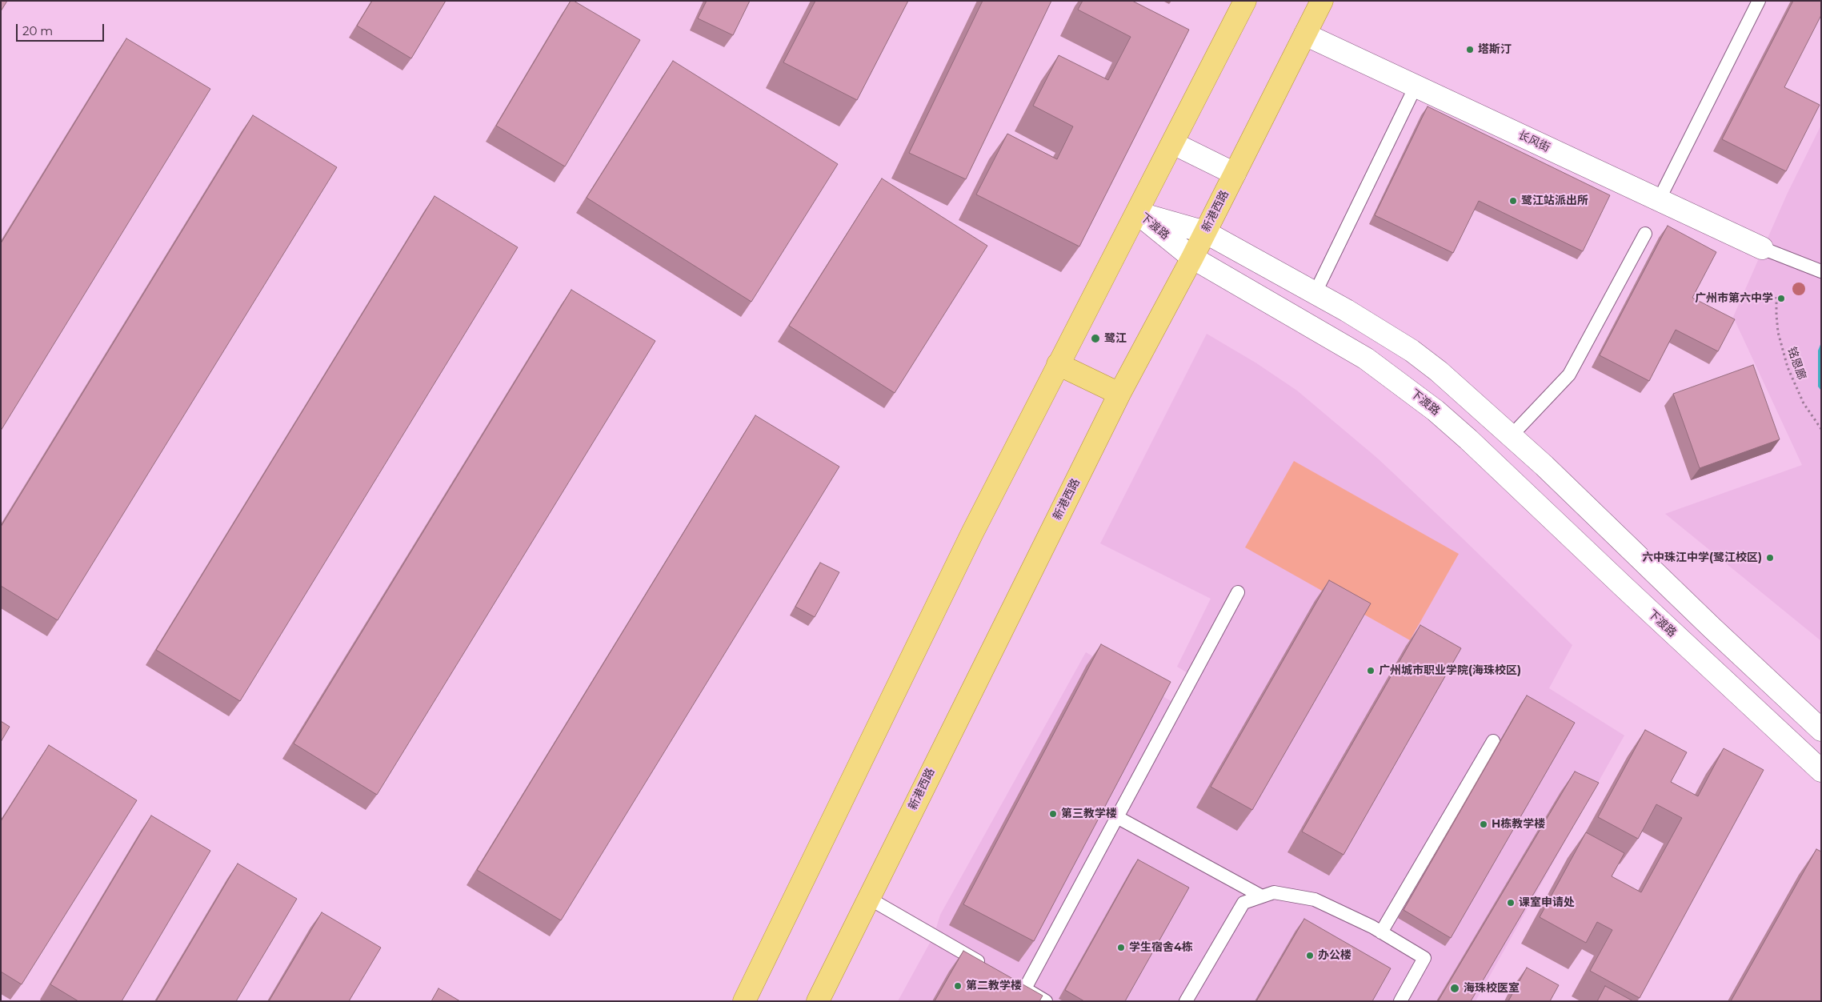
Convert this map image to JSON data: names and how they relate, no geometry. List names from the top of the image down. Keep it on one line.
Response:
{"streets":{"main road":["长风街","新港西路","下渡路"],"path":["铭恩廊"]},"crossings":[["长风街","新港西路"],["新港西路","下渡路"]],"places":["塔斯汀","鹭江站派出所","广州市第六中学","鹭江","六中珠江中学(鹭江校区)","广州城市职业学院(海珠校区)","第三教学楼","H栋教学楼","课室申请处","学生宿舍4栋","办公楼","第二教学楼","海珠校医室"],"scale_bar":"20 m"}
